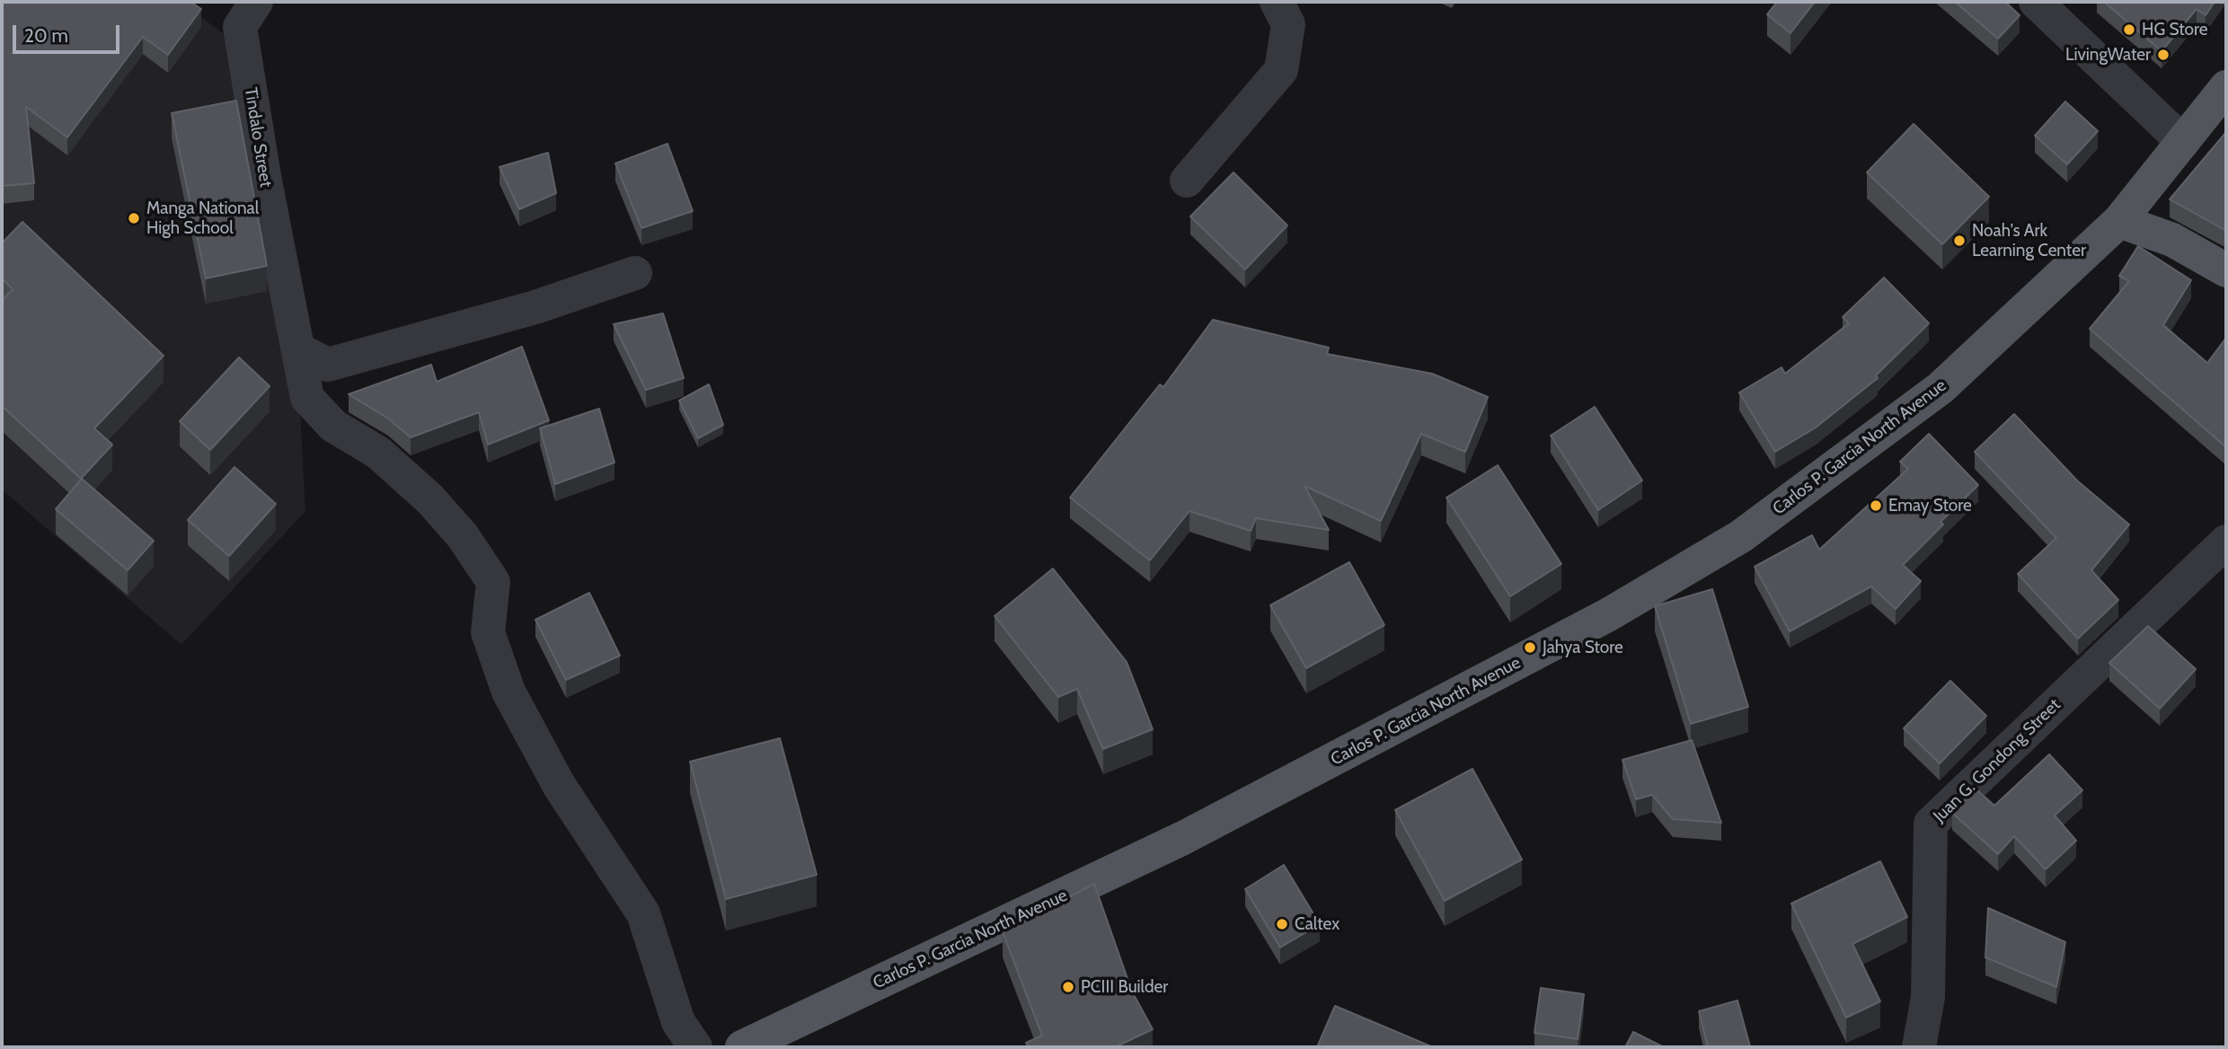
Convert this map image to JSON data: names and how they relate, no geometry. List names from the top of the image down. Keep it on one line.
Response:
{"streets":{"main road":["Carlos P. Garcia North Avenue"],"street":["Tindalo Street","Juan G. Gondong Street"]},"places":["HG Store","LivingWater","Manga National High School","Noah's Ark Learning Center","Emay Store","Jahya Store","Caltex","PCIII Builder"],"scale_bar":"20 m"}
